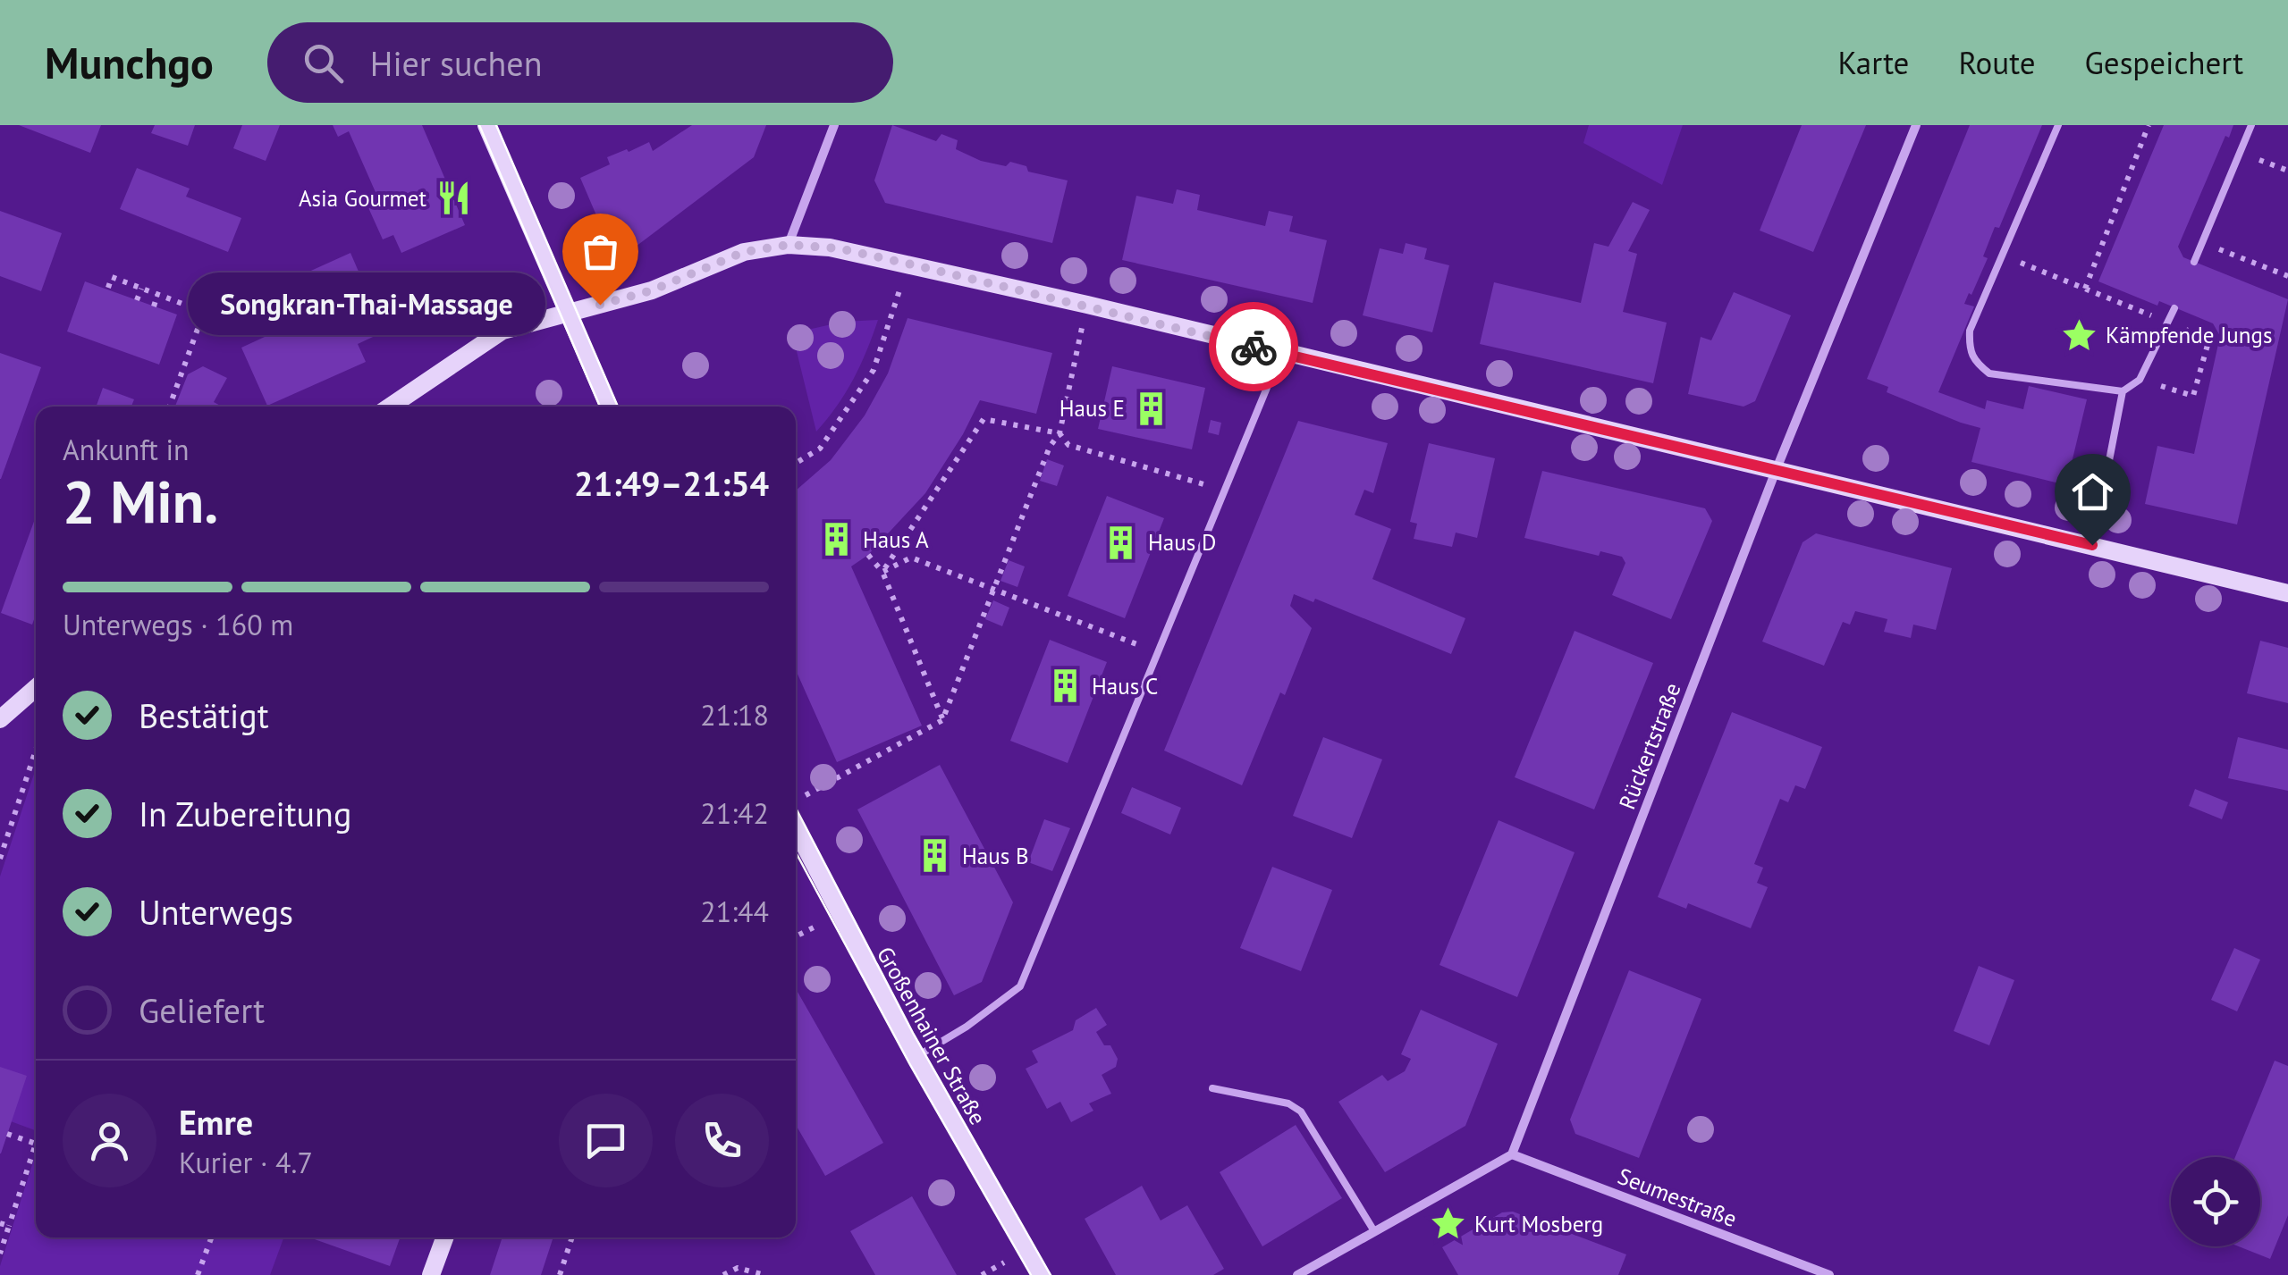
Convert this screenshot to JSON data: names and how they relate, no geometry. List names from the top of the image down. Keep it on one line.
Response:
{"streets":{"street":["Rückertstraße","Großenhainer Straße","Seumestraße"]},"crossings":[["Rückertstraße","Seumestraße"]],"places":{"restaurant":["Asia Gourmet"],"other":["Songkran-Thai-Massage"],"place":["Kämpfende Jungs","Kurt Mosberg"],"building":["Haus E","Haus A","Haus D","Haus C","Haus B"]},"page":{"header":"Munchgo","search":"Hier suchen","nav":["Karte","Route","Gespeichert"],"bubble":"Songkran-Thai-Massage","heading":["2 Min.","Ankunft in","21:49–21:54"],"panel":["Emre","Kurier · 4.7"],"bar":"Unterwegs · 160 m","list":[["Bestätigt","21:18"],["In Zubereitung","21:42"],["Unterwegs","21:44"],"Geliefert"]}}
